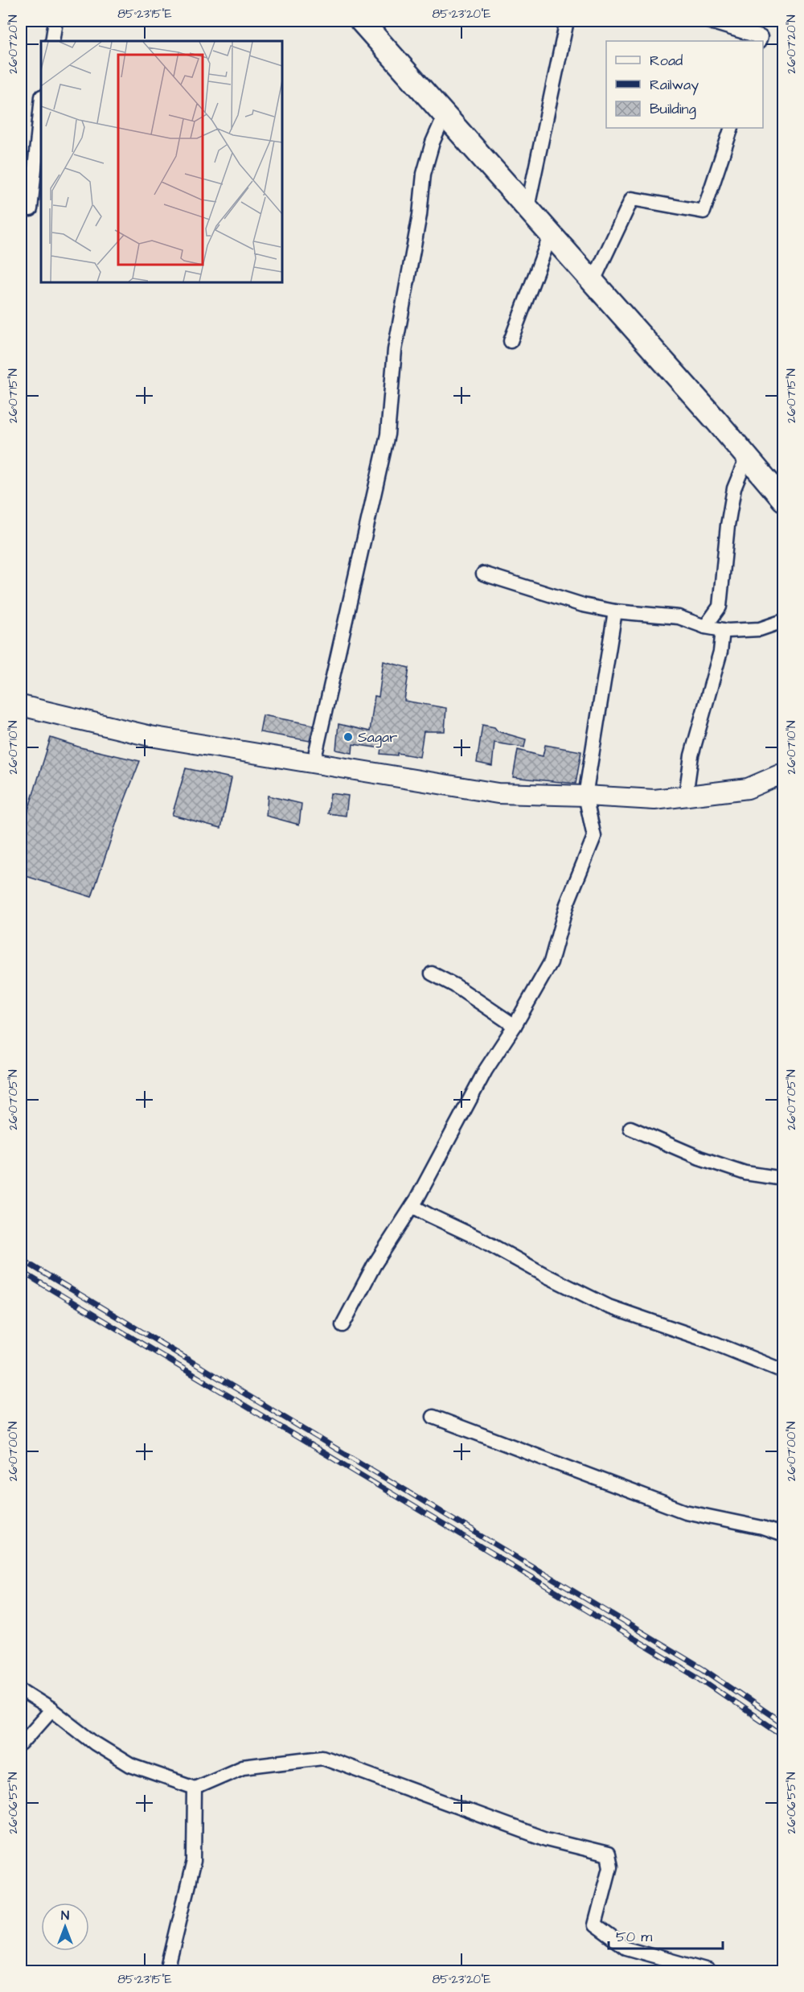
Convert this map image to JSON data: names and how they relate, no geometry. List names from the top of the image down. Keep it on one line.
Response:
{"places":["Sagar"],"legend":["Road","Railway","Building"],"scale_bar":"50 m","north":"top","coordinates":["85°23'15\"E","85°23'20\"E","26°07'20\"N","26°07'15\"N","26°07'10\"N","26°07'05\"N","26°07'00\"N","26°06'55\"N"]}
